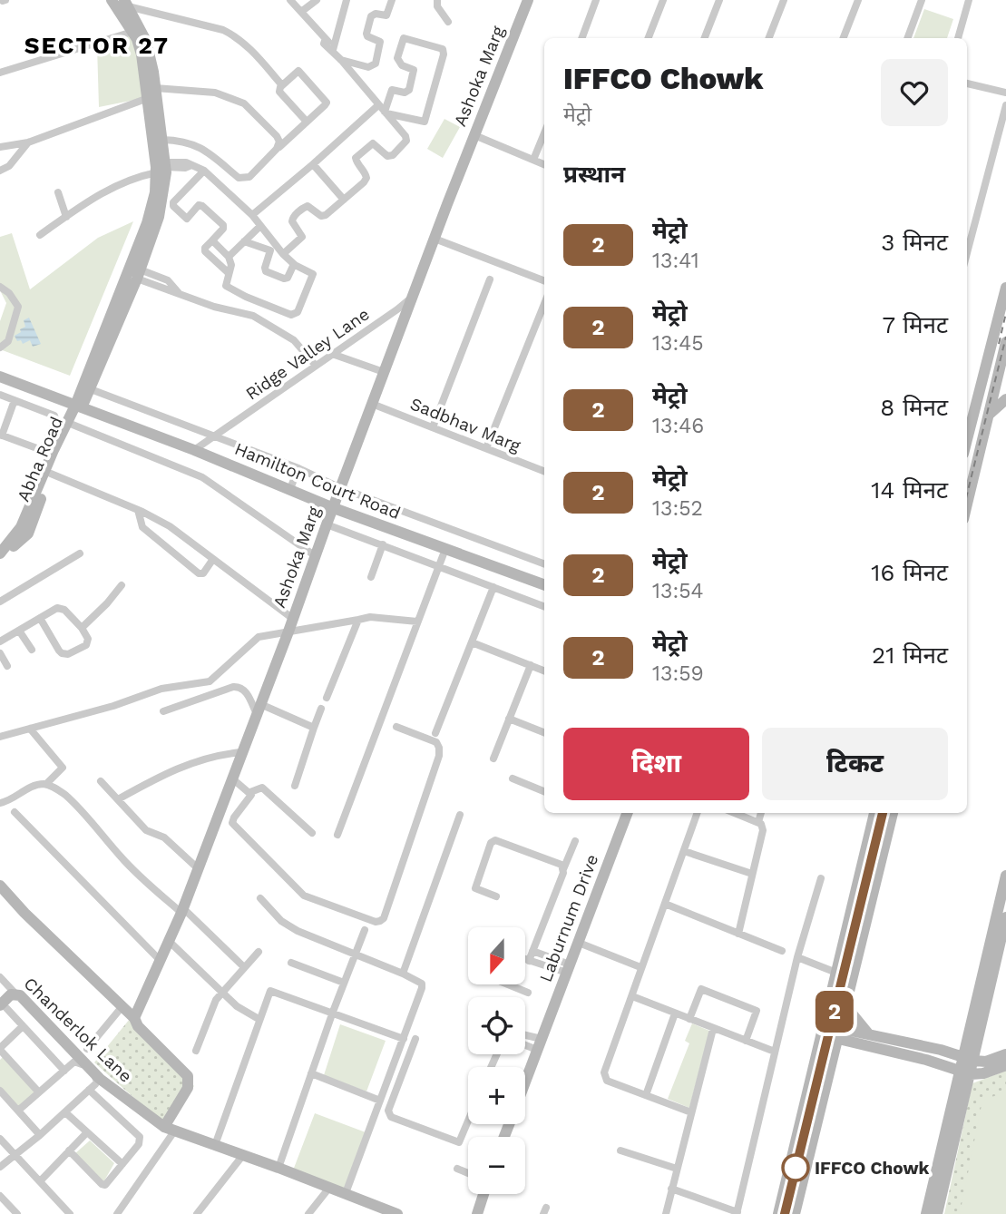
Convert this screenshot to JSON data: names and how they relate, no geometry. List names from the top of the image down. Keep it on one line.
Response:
{"streets":{"street":["Ashoka Marg","Ridge Valley Lane","Sadbhav Marg","Abha Road","Hamilton Court Road","Laburnum Drive","Chanderlok Lane"]},"crossings":[["Ashoka Marg","Ridge Valley Lane"],["Ashoka Marg","Sadbhav Marg"],["Ashoka Marg","Hamilton Court Road"],["Ridge Valley Lane","Hamilton Court Road"],["Abha Road","Hamilton Court Road"]],"districts":["SECTOR 27"],"places":["IFFCO Chowk"],"lines":["metro line 2"],"north":"bottom","page":{"on_map":"2","heading":[["IFFCO Chowk","मेट्रो"],"प्रस्थान"],"list":[{"mark":"2","name":"मेट्रो","note":"13:41","value":"3 मिनट"},{"mark":"2","name":"मेट्रो","note":"13:45","value":"7 मिनट"},{"mark":"2","name":"मेट्रो","note":"13:46","value":"8 मिनट"},{"mark":"2","name":"मेट्रो","note":"13:52","value":"14 मिनट"},{"mark":"2","name":"मेट्रो","note":"13:54","value":"16 मिनट"},{"mark":"2","name":"मेट्रो","note":"13:59","value":"21 मिनट"}],"buttons":["दिशा","टिकट"],"map_buttons":["+","−"]}}
